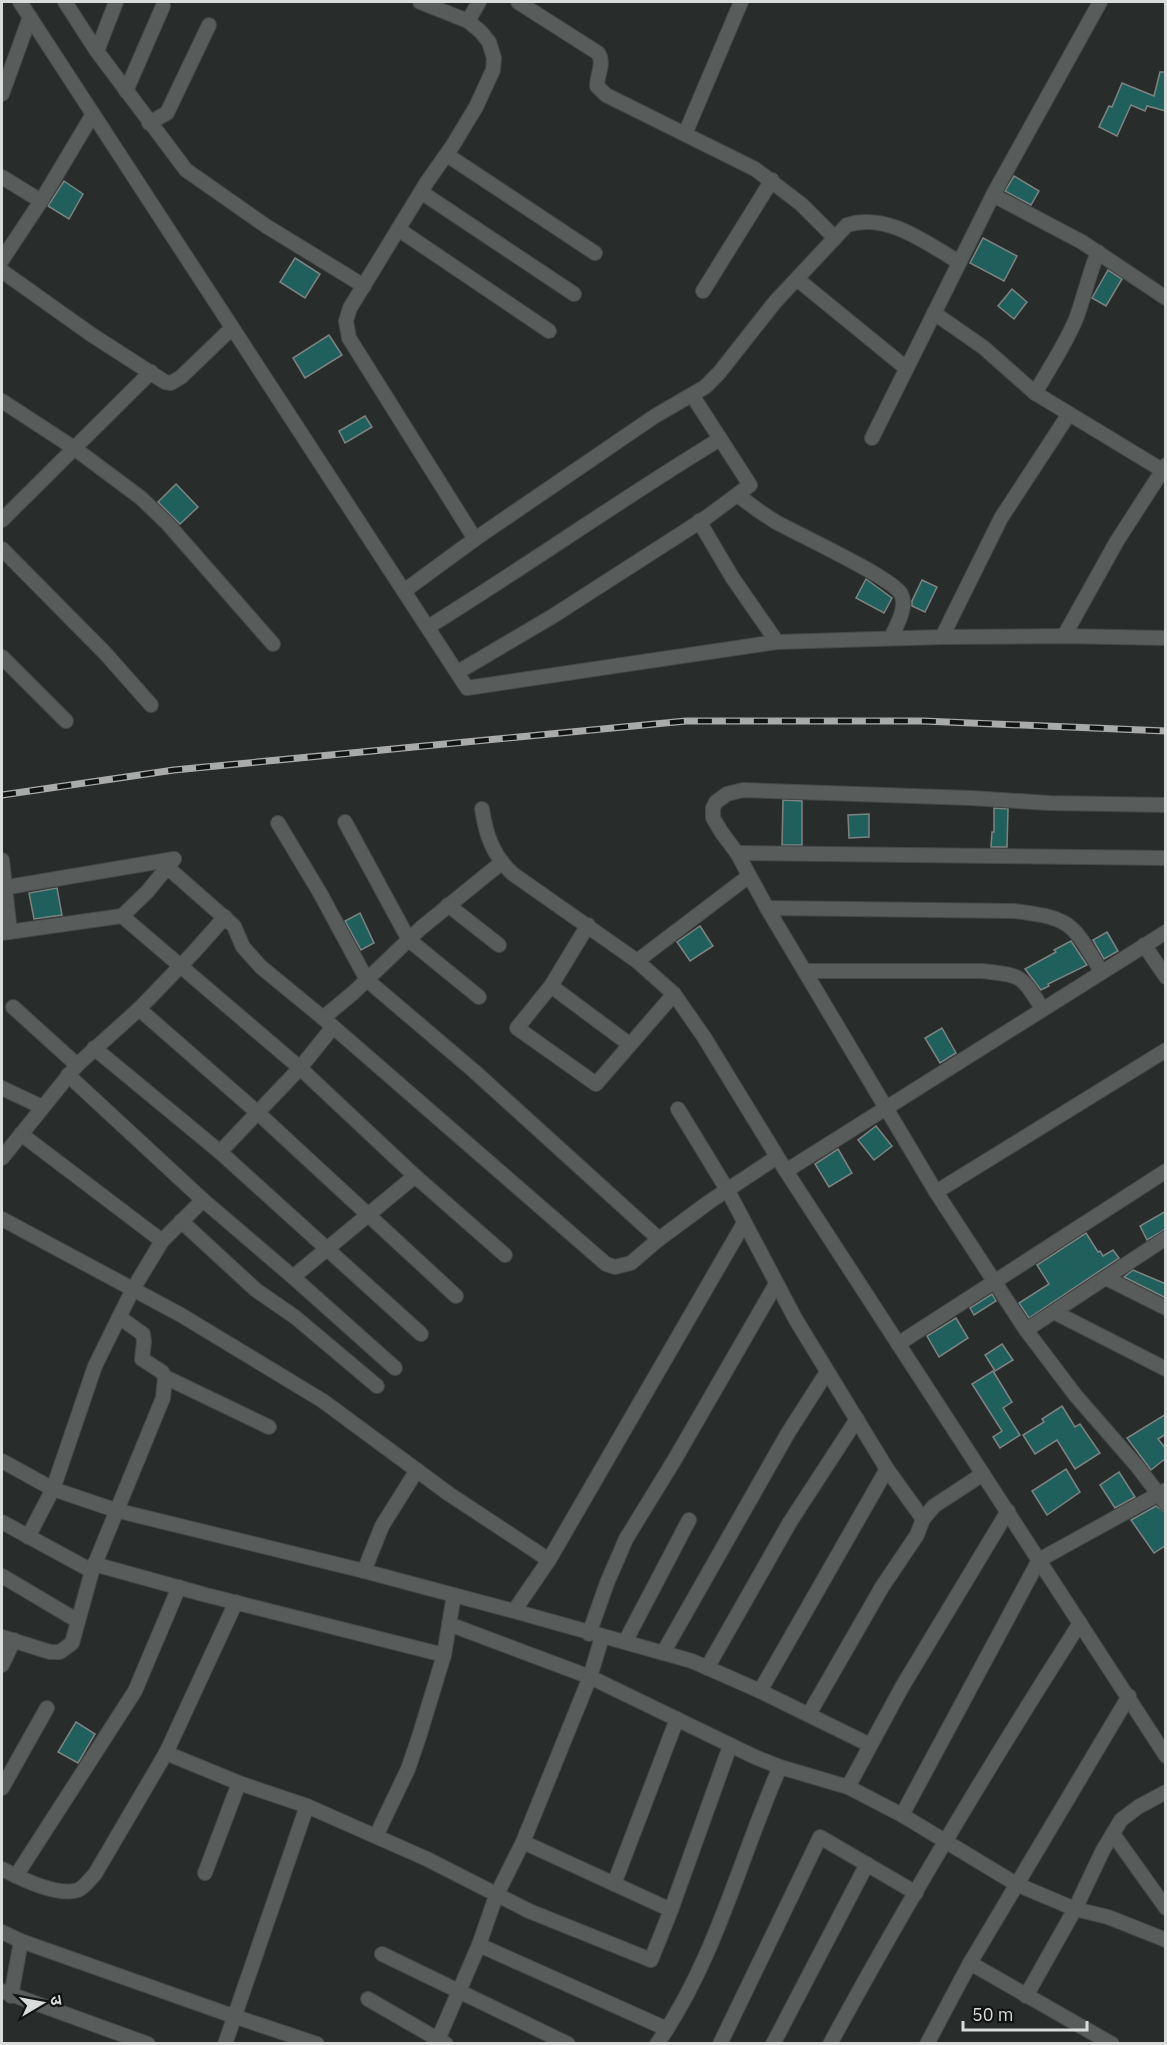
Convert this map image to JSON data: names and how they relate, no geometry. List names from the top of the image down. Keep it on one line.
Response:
{"scale_bar":"50 m","north":"right"}
